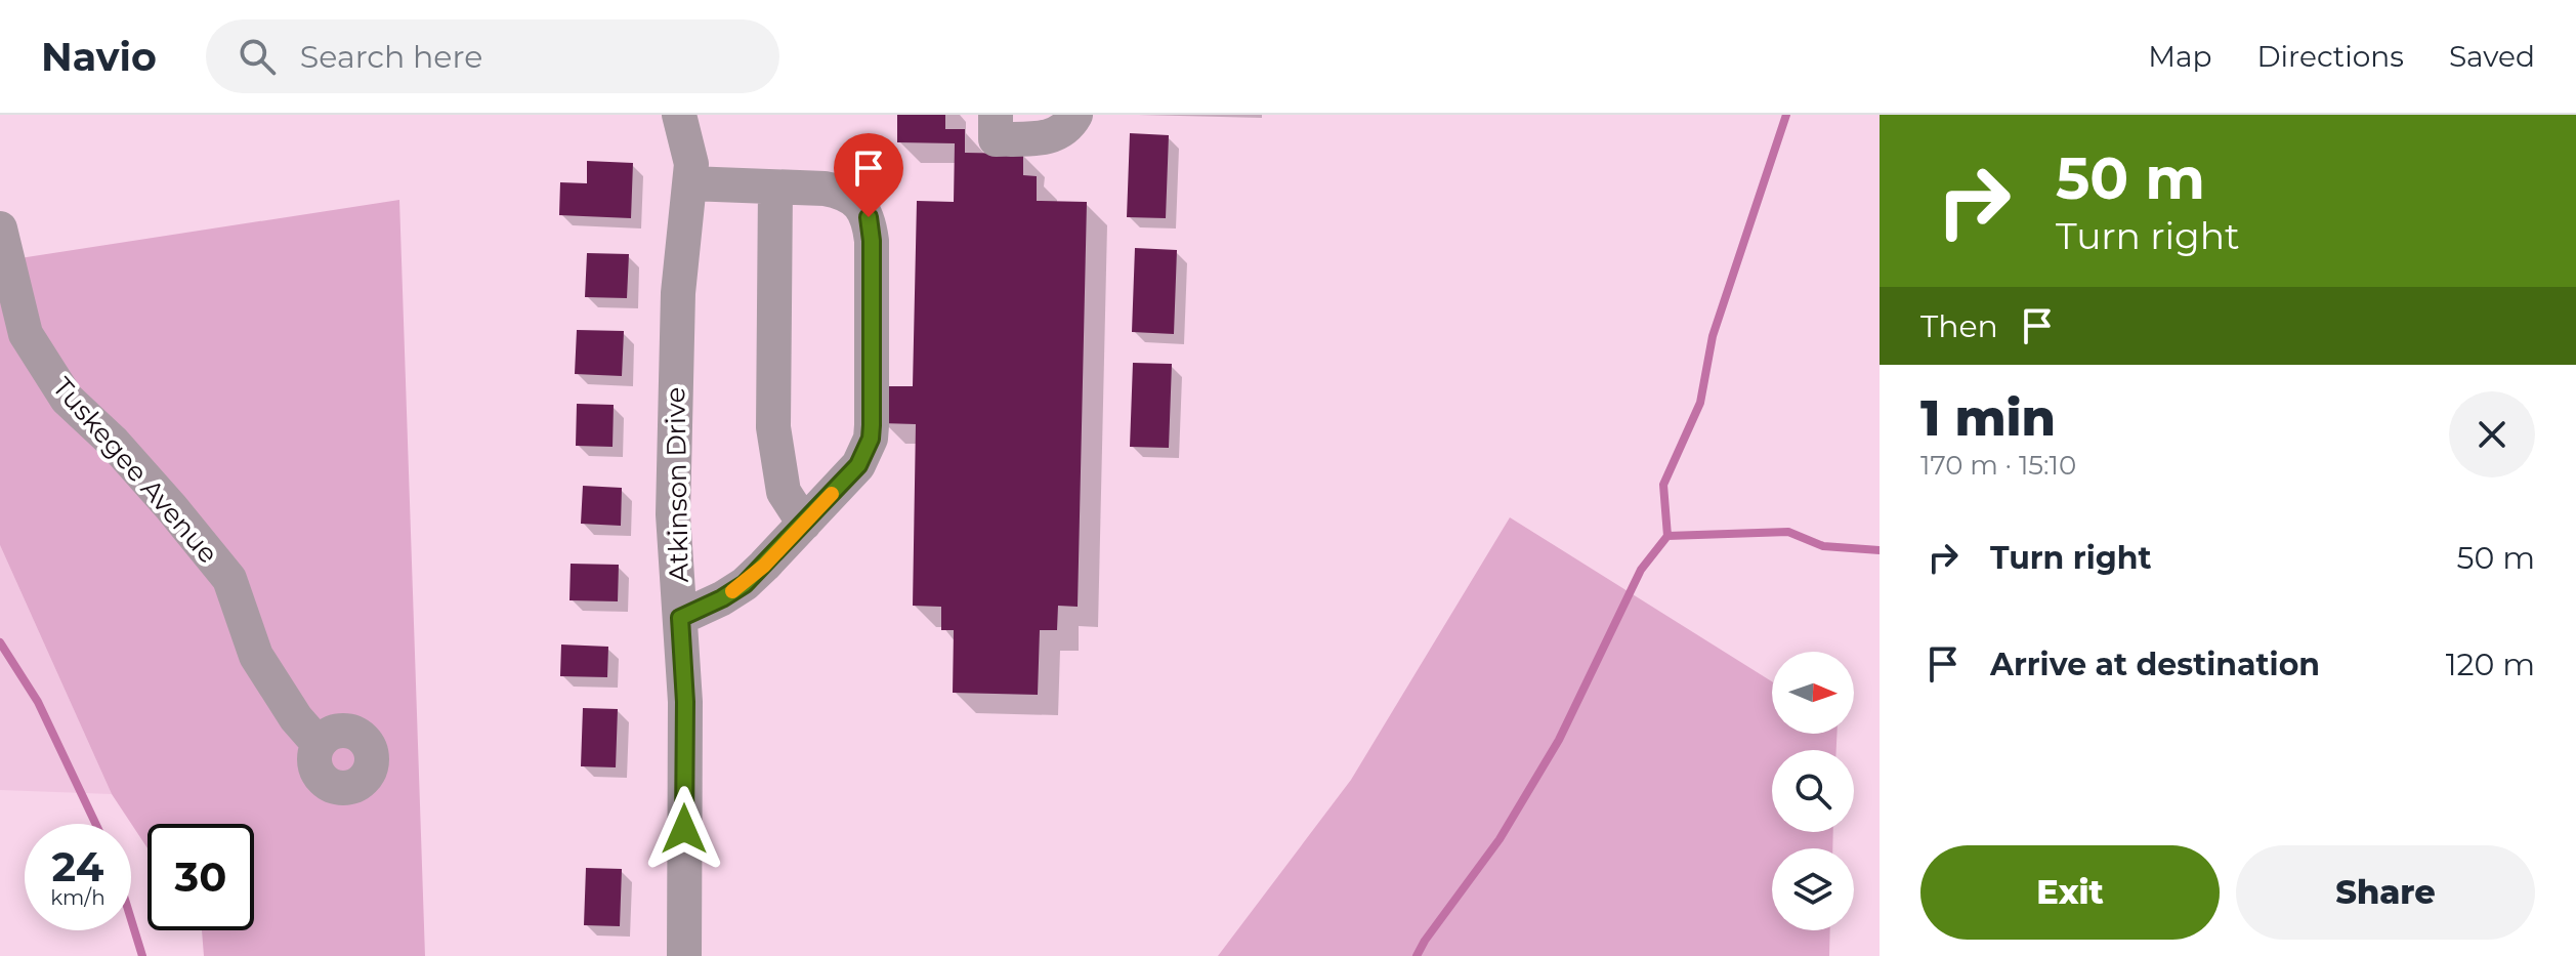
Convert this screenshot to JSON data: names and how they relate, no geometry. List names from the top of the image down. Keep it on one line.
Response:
{"streets":{"street":["Tuskegee Avenue","Atkinson Drive"]},"north":"right","page":{"header":"Navio","search":"Search here","nav":["Map","Directions","Saved"],"turn":["50 m","Turn right"],"then":"Then","heading":["1 min","170 m · 15:10"],"list":[{"name":"Turn right","value":"50 m"},{"name":"Arrive at destination","value":"120 m"}],"speed":"24 km/h","limit":"30","buttons":["Exit","Share"]}}
